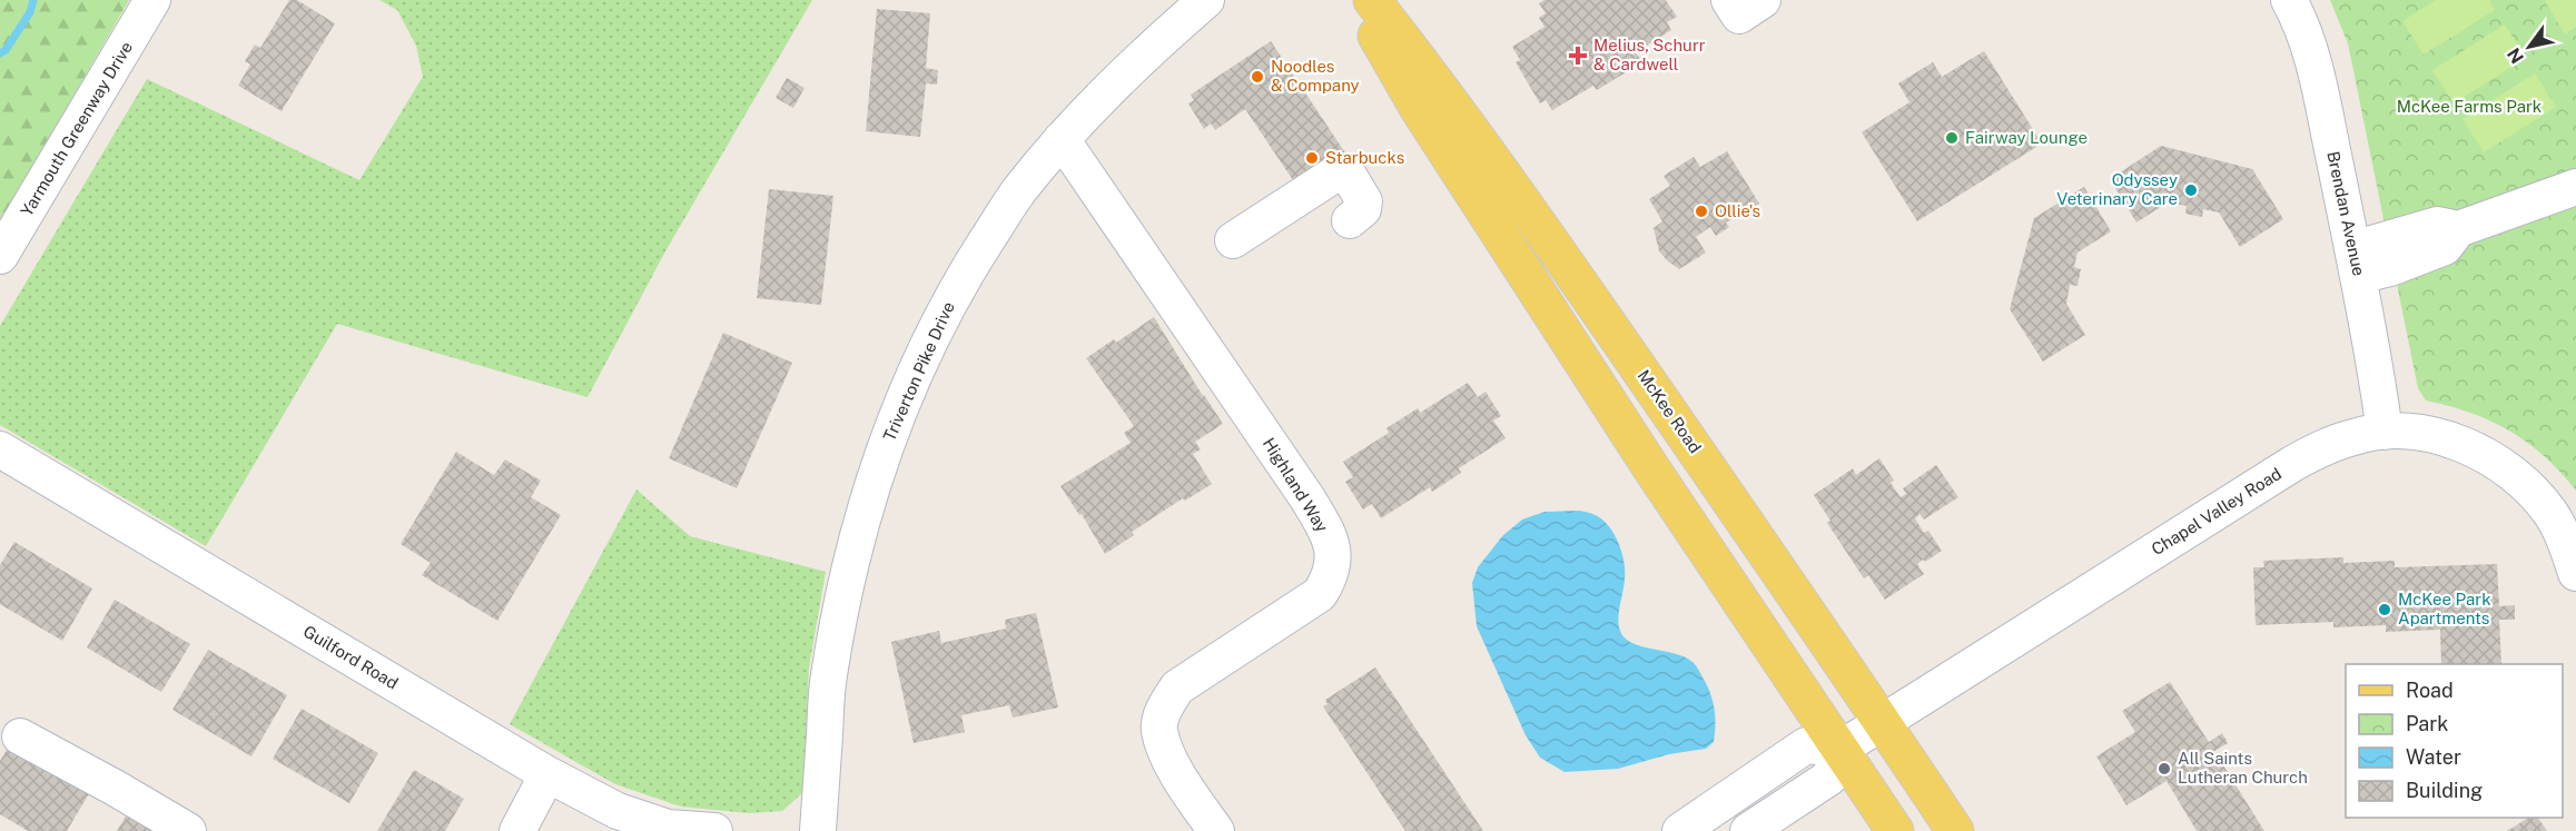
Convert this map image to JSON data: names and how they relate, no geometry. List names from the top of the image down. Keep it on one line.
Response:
{"streets":{"main road":["McKee Road"],"street":["Yarmouth Greenway Drive","Brendan Avenue","Triverton Pike Drive","Highland Way","Chapel Valley Road","Guilford Road"]},"crossings":[["Brendan Avenue","Chapel Valley Road"],["Triverton Pike Drive","Highland Way"],["McKee Road","Chapel Valley Road"]],"parks":["McKee Farms Park"],"places":{"health":["Melius, Schurr & Cardwell"],"other":["Noodles & Company","Fairway Lounge","Starbucks","Odyssey Veterinary Care","Ollie's","McKee Park Apartments","All Saints Lutheran Church"]},"legend":["Road","Park","Water","Building"],"north":"bottom left"}
